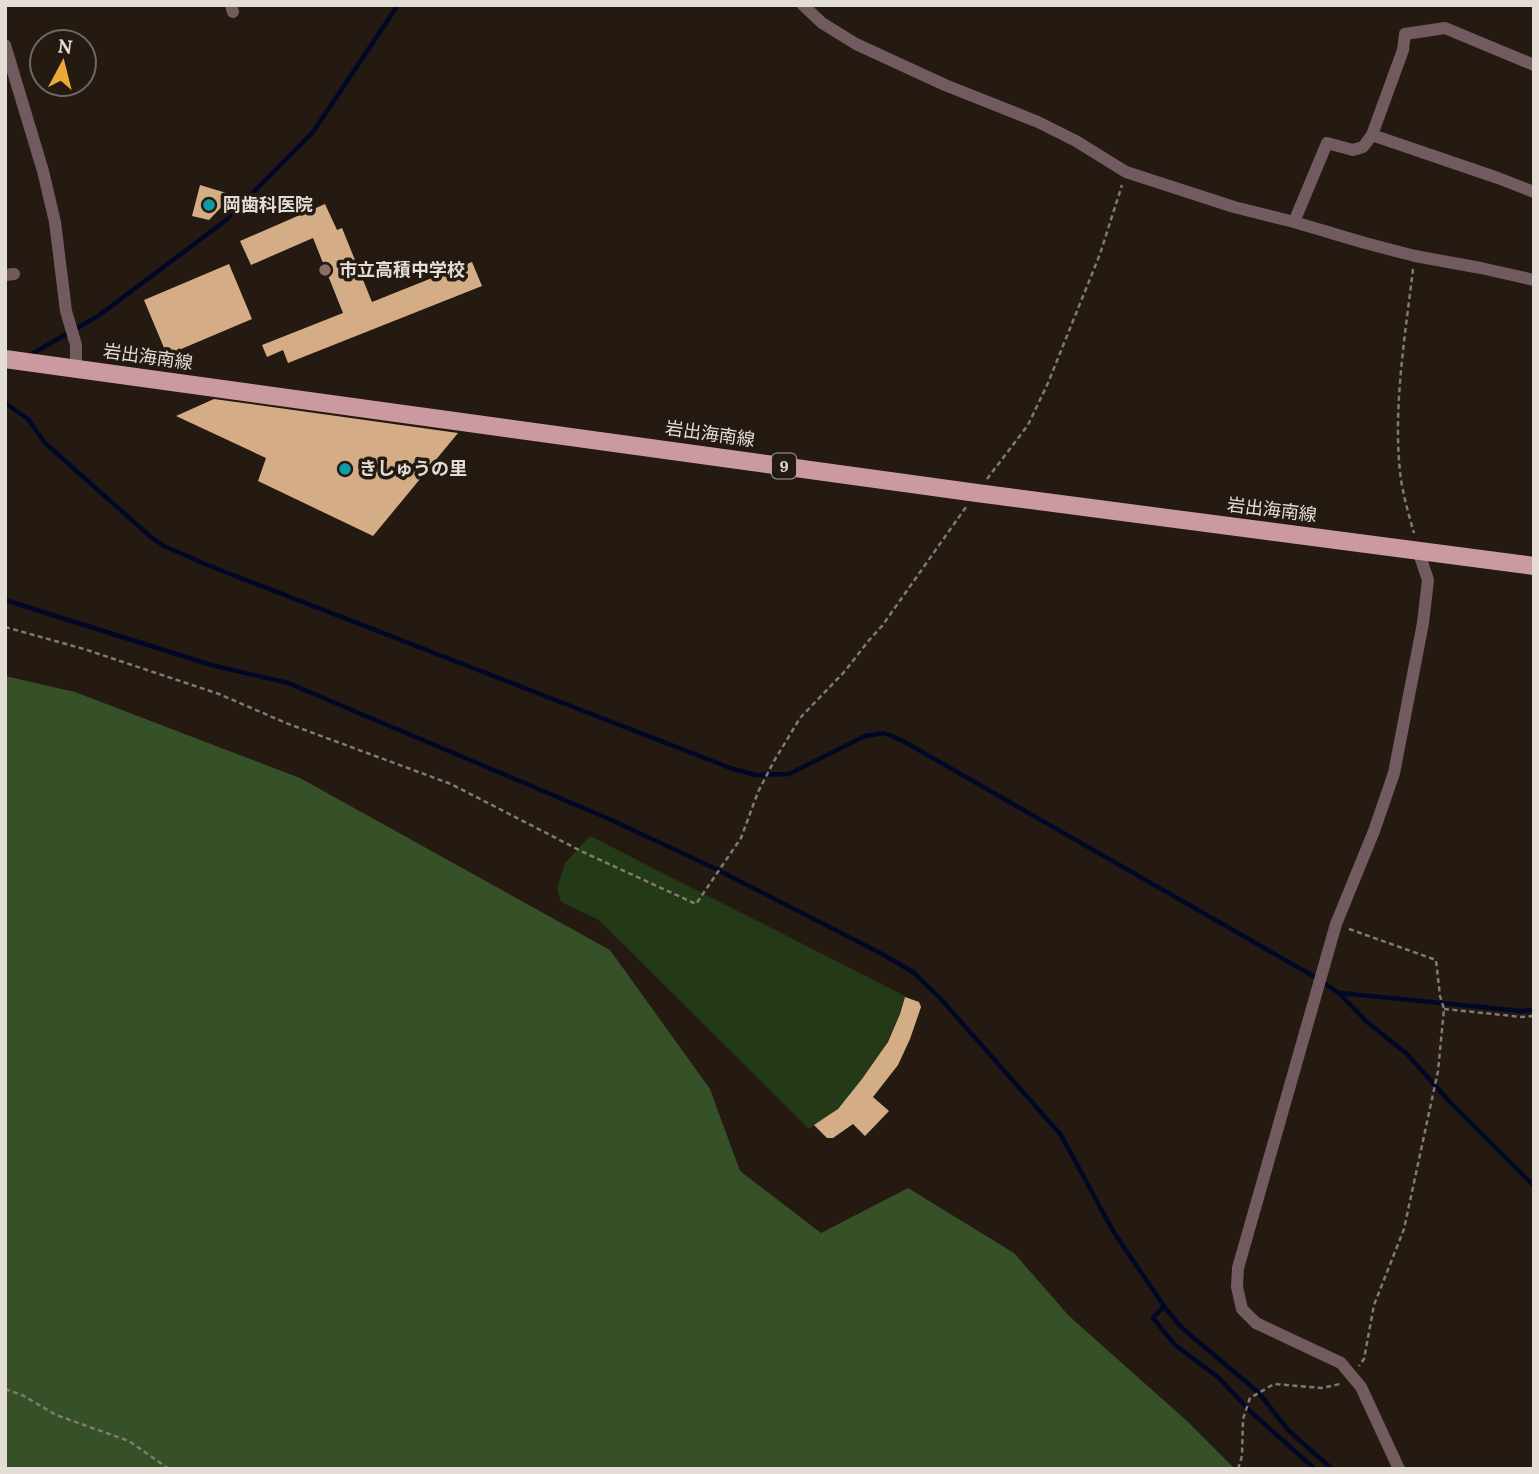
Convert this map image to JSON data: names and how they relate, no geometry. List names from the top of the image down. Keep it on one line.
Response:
{"streets":{"main road":["岩出海南線","9"]},"places":["岡歯科医院","市立高積中学校","きしゅうの里"],"north":"top"}
